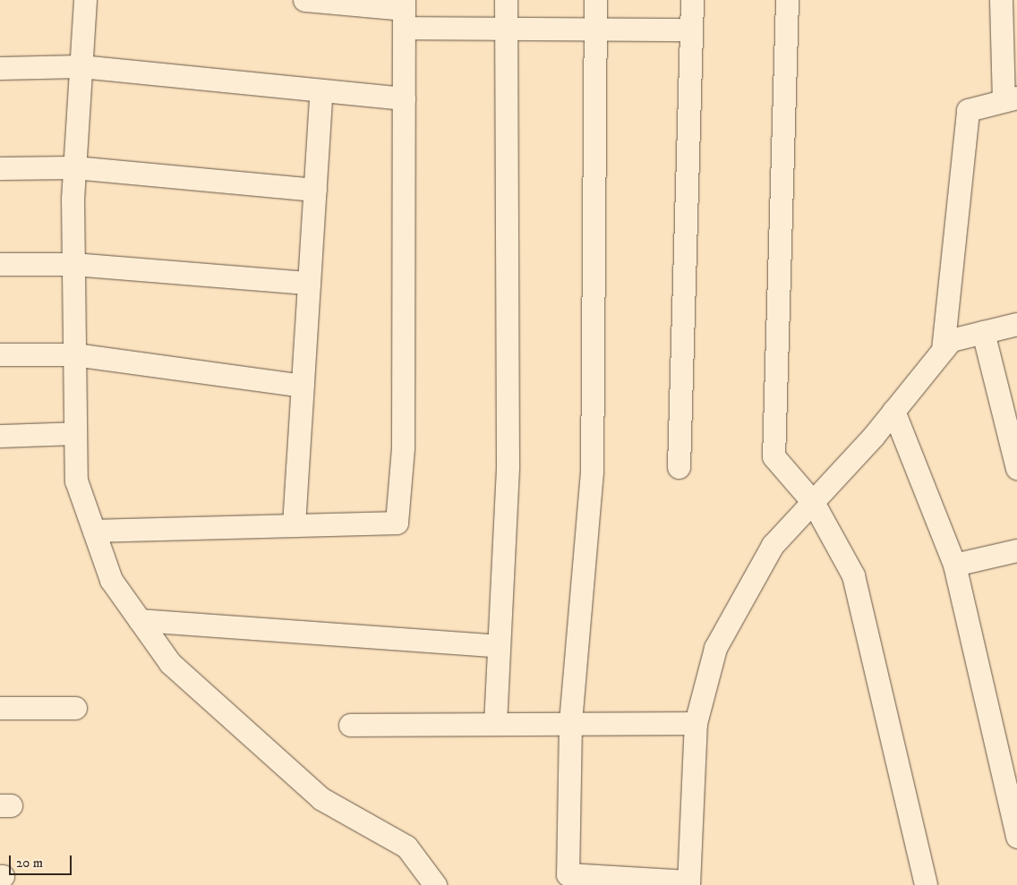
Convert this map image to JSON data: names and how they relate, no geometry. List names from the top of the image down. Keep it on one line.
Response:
{"scale_bar":"20 m"}
